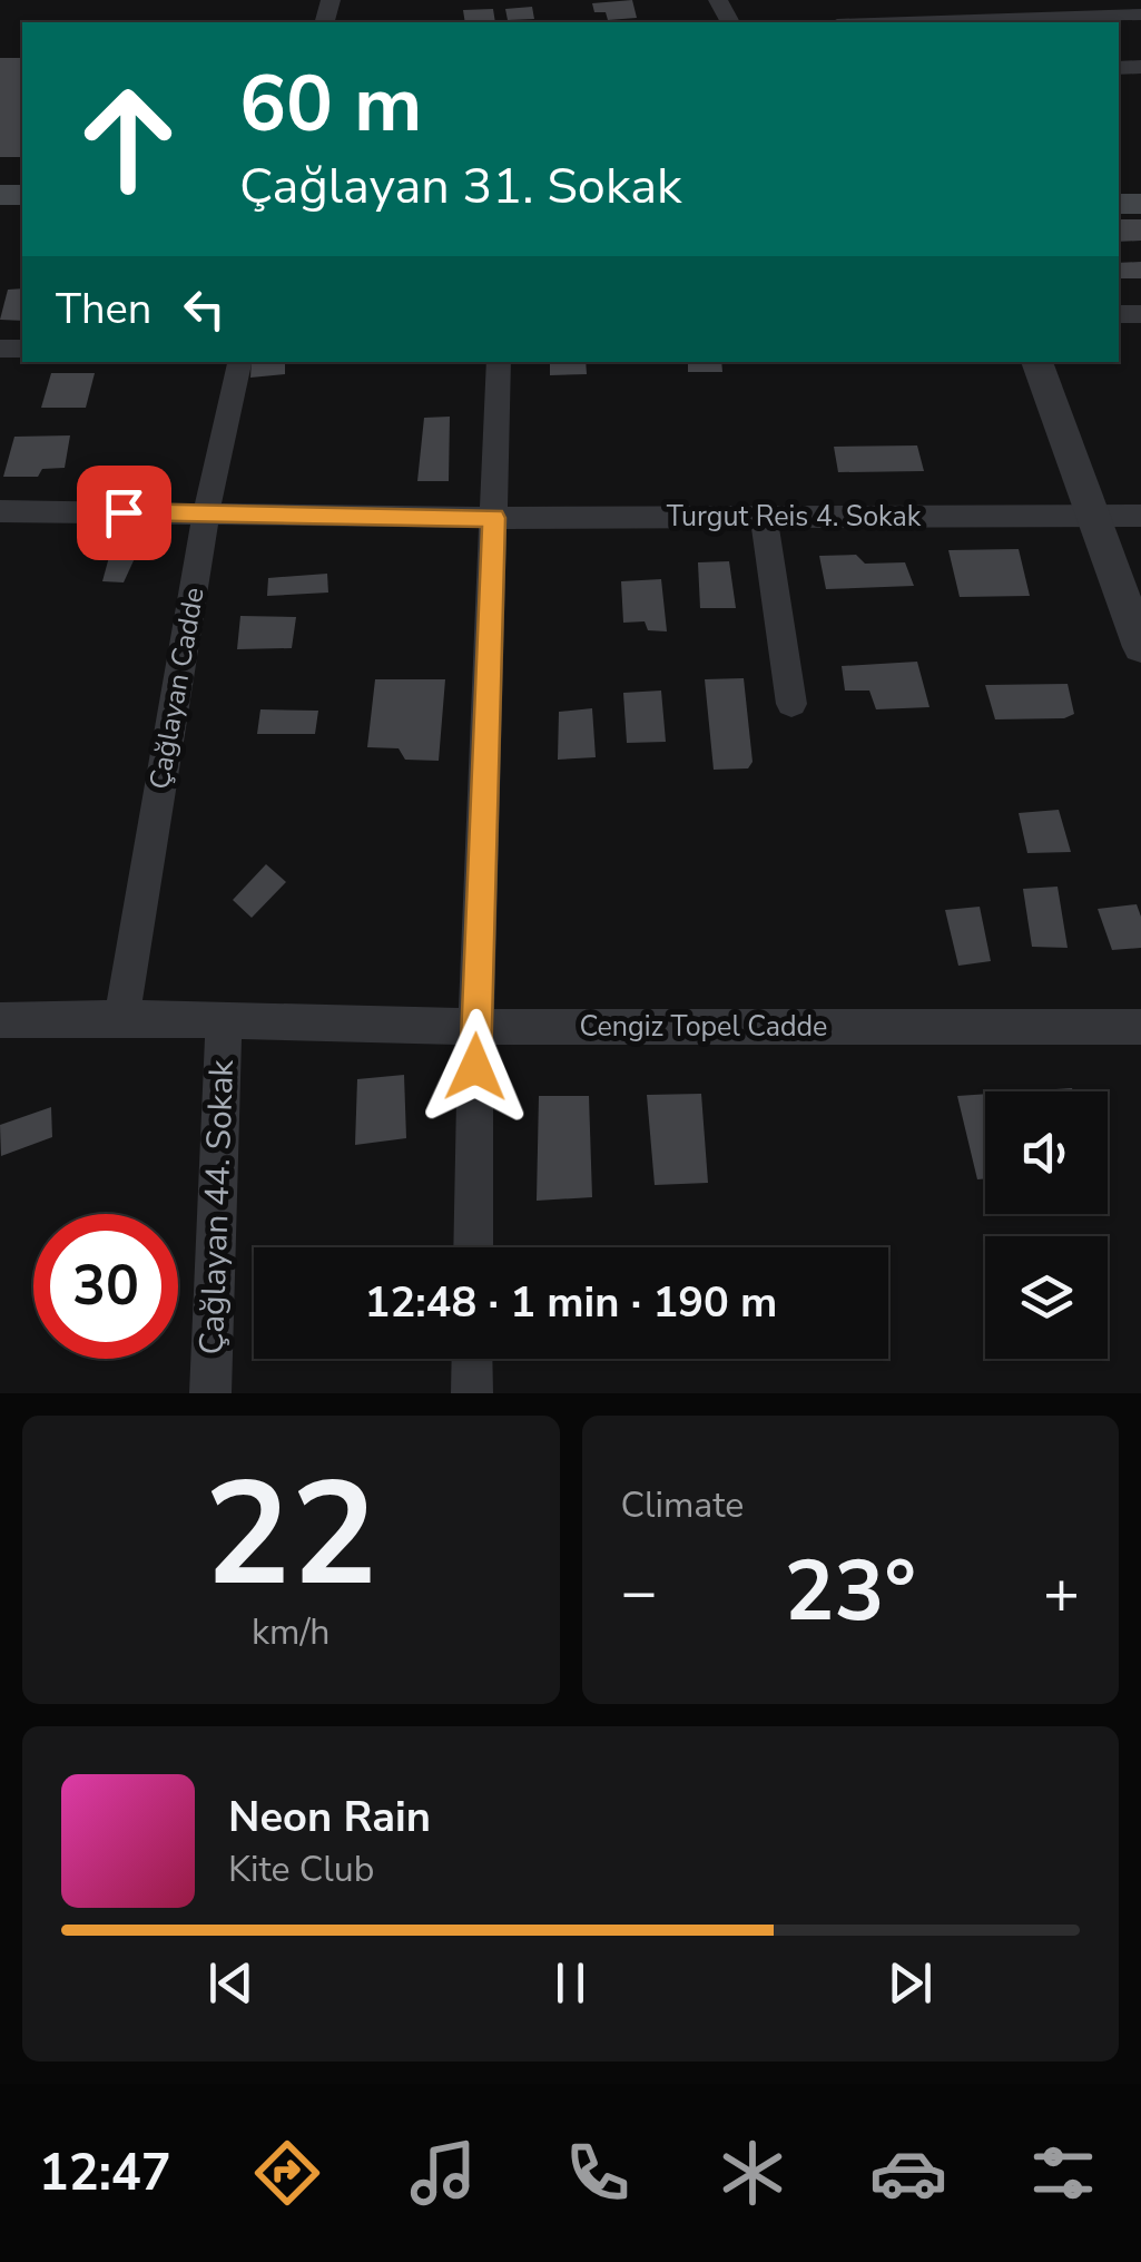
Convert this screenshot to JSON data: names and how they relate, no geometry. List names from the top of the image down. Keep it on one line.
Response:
{"streets":{"street":["Turgut Reis 4. Sokak","Çağlayan Cadde","Cengiz Topel Cadde","Çağlayan 44. Sokak"]},"crossings":[["Turgut Reis 4. Sokak","Çağlayan Cadde"],["Çağlayan Cadde","Cengiz Topel Cadde"],["Cengiz Topel Cadde","Çağlayan 44. Sokak"]],"page":{"turn":["60 m","Çağlayan 31. Sokak"],"then":"Then","limit":"30","trip":"12:48 · 1 min · 190 m","tile":[["22","km/h"],"Climate"],"heat":["−","23°","+"],"song":["Neon Rain","Kite Club"],"tabs":"12:47"}}
